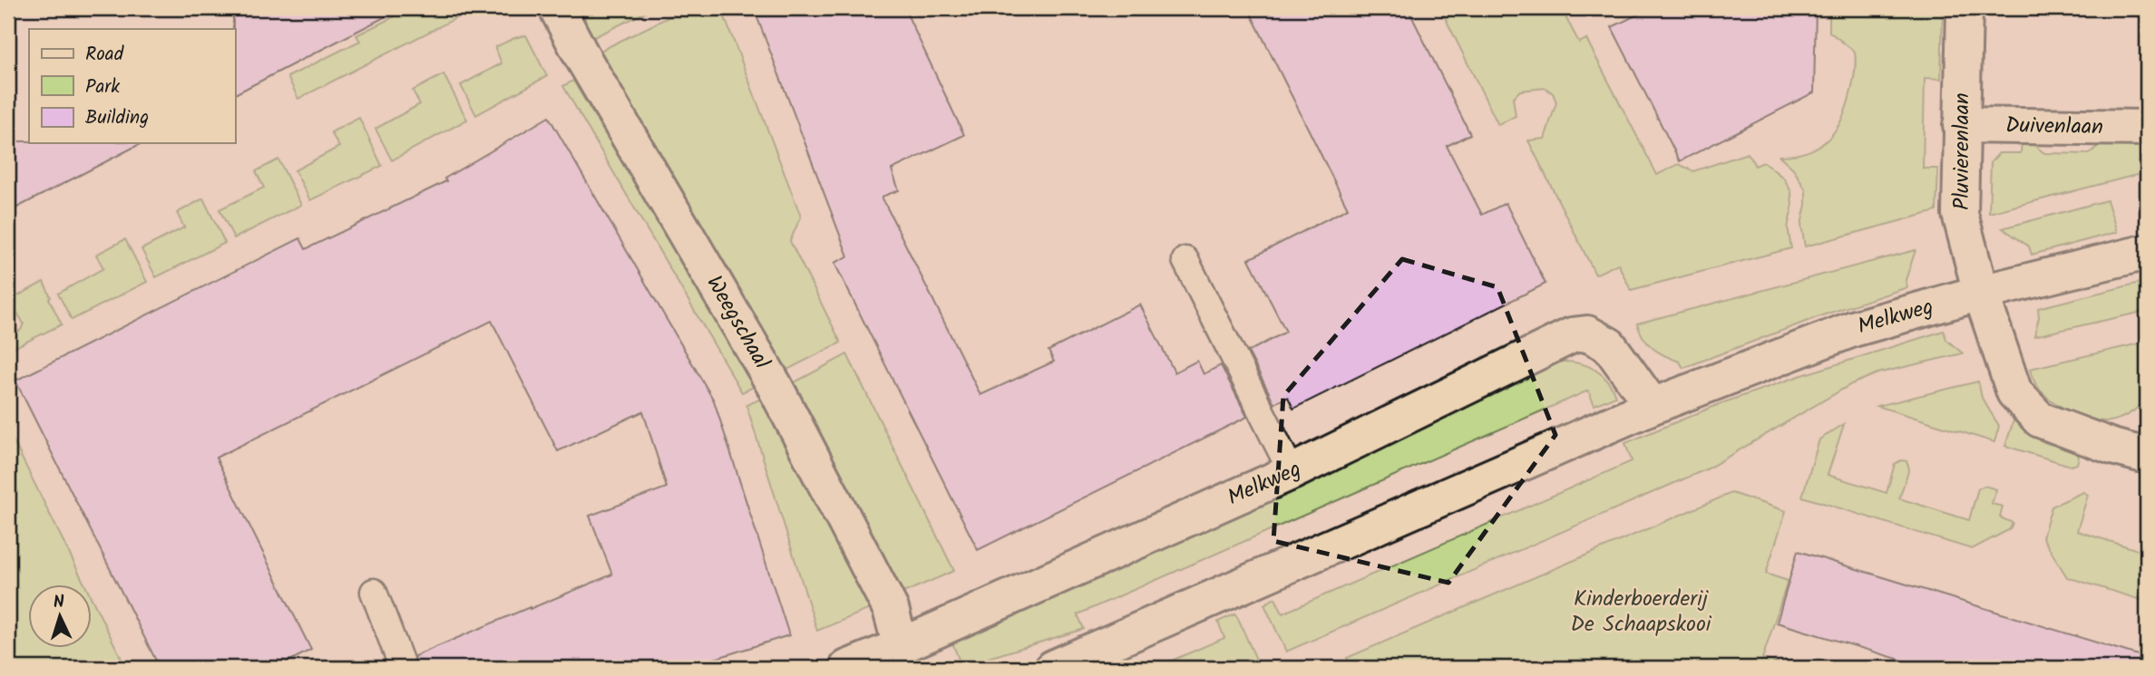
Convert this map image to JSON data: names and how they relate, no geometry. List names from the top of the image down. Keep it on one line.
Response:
{"streets":{"street":["Duivenlaan","Pluvierenlaan","Melkweg","Weegschaal"]},"crossings":[["Duivenlaan","Pluvierenlaan"],["Pluvierenlaan","Melkweg"],["Melkweg","Weegschaal"]],"parks":["Kinderboerderij De Schaapskooi"],"legend":["Road","Park","Building"],"north":"top"}
